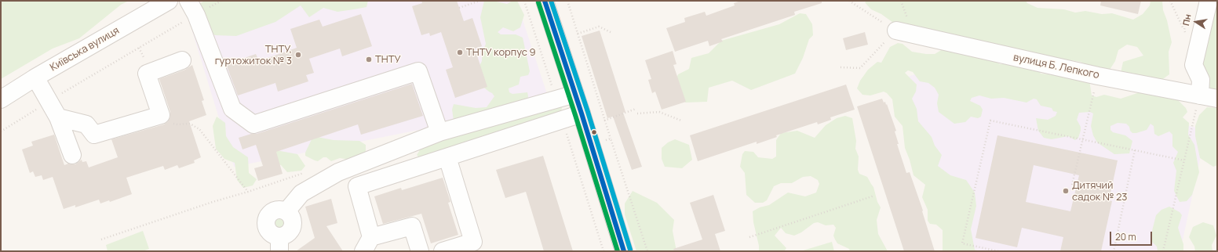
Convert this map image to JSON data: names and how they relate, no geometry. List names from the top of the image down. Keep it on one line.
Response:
{"streets":{"street":["Київська вулиця","вулиця Б. Лепкого"]},"places":["ТНТУ корпус 9","ТНТУ, гуртожиток № 3","ТНТУ","Дитячий садок № 23"],"lines":["transit line 20"],"scale_bar":"20 m","north":"left"}
